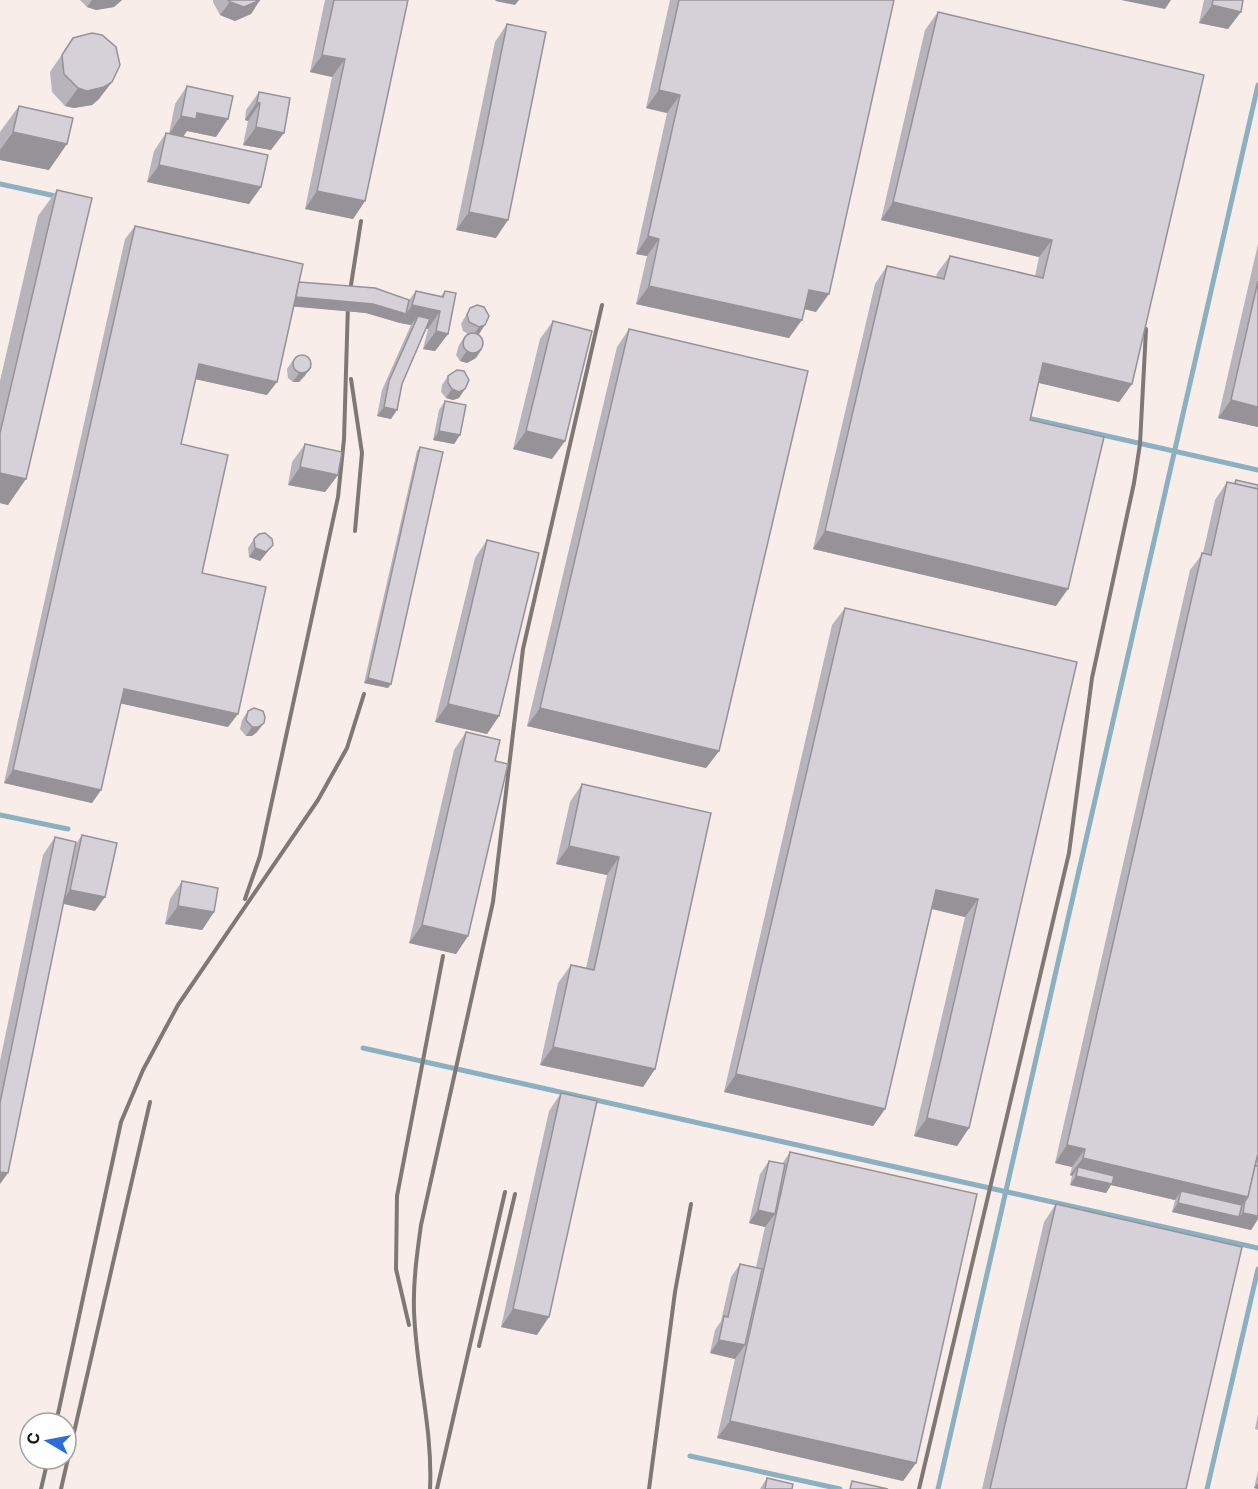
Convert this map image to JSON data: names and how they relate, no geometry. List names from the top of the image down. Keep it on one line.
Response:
{"north":"left"}
